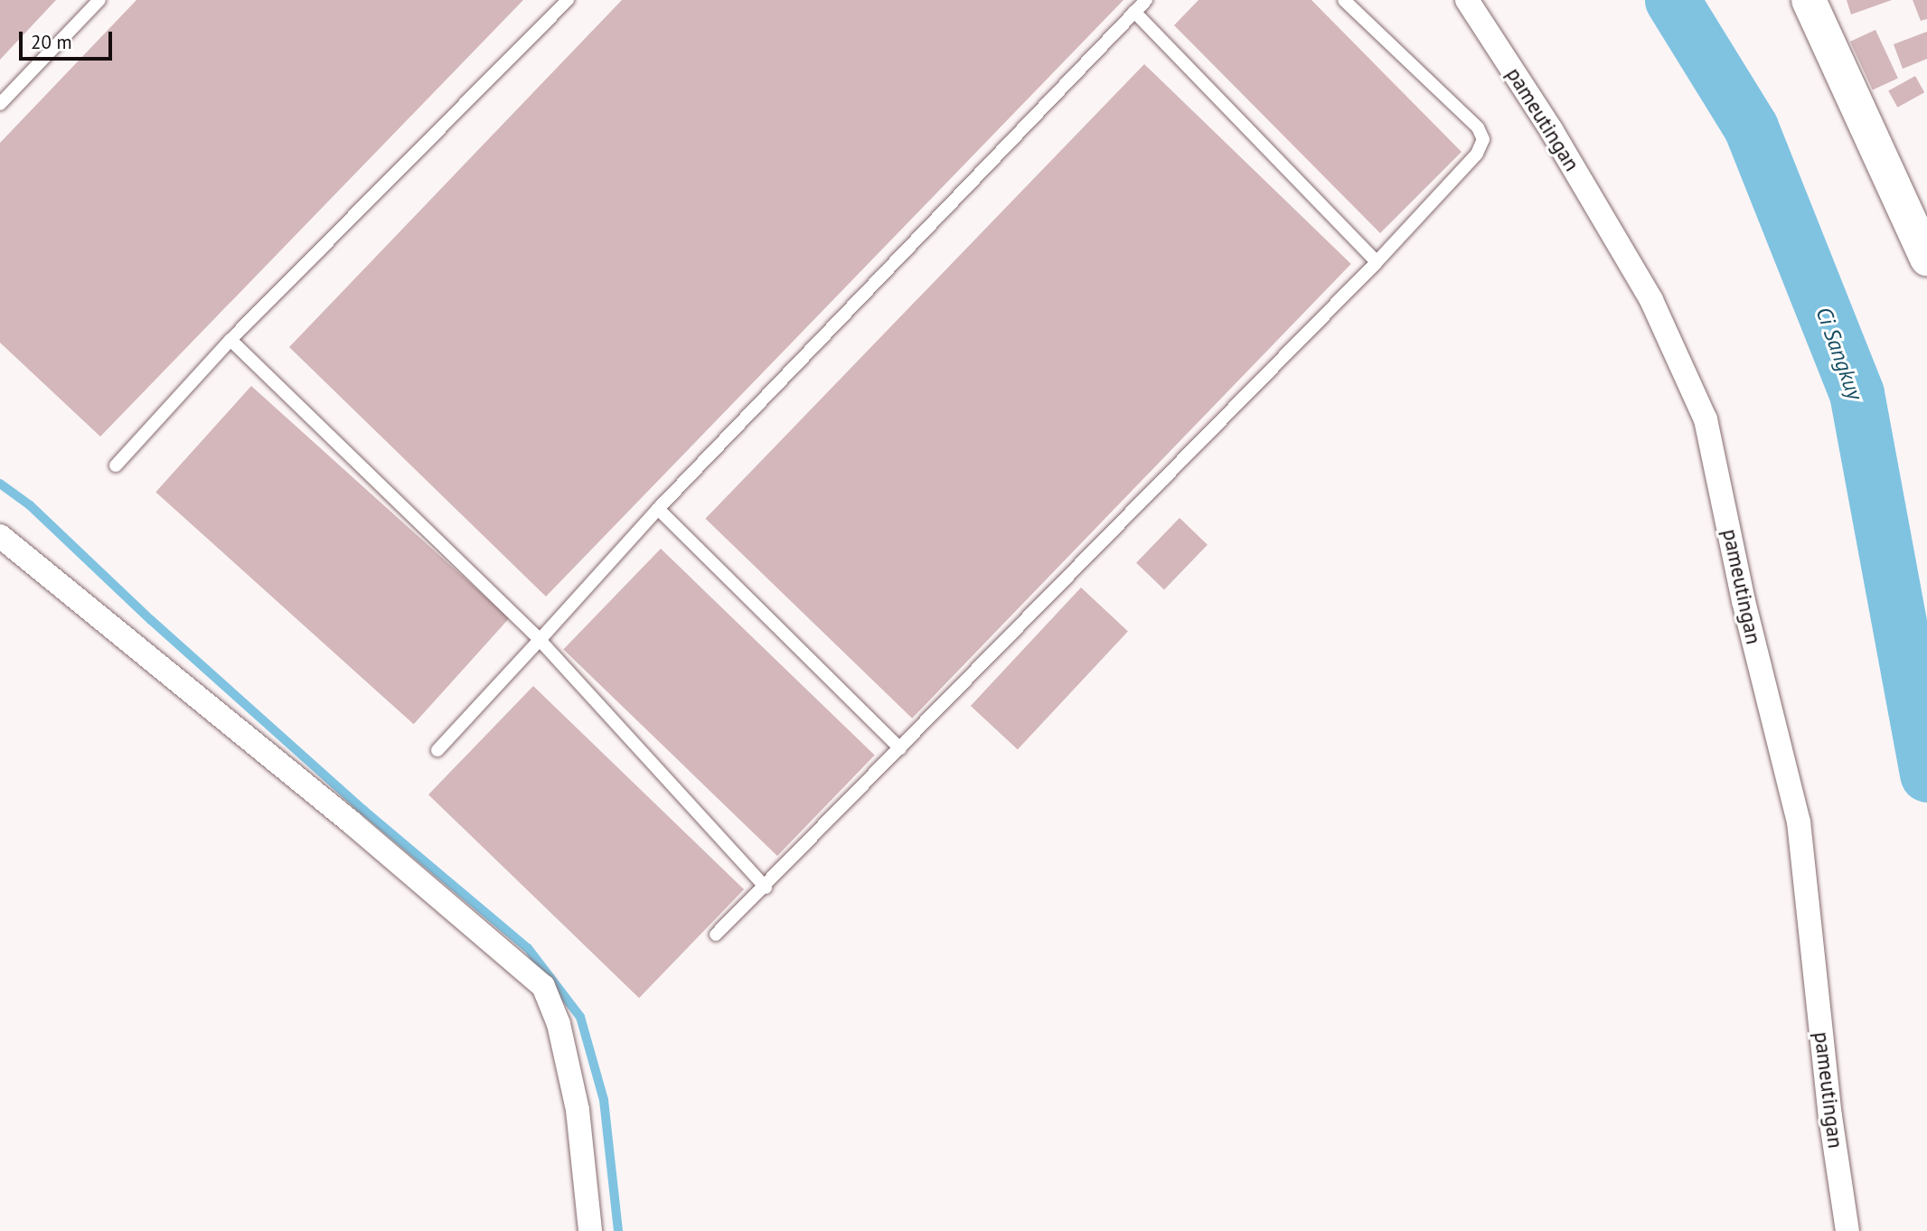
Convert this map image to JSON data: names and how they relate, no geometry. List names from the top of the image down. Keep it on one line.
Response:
{"streets":{"street":["pameutingan"]},"water":["Ci Sangkuy"],"scale_bar":"20 m"}
